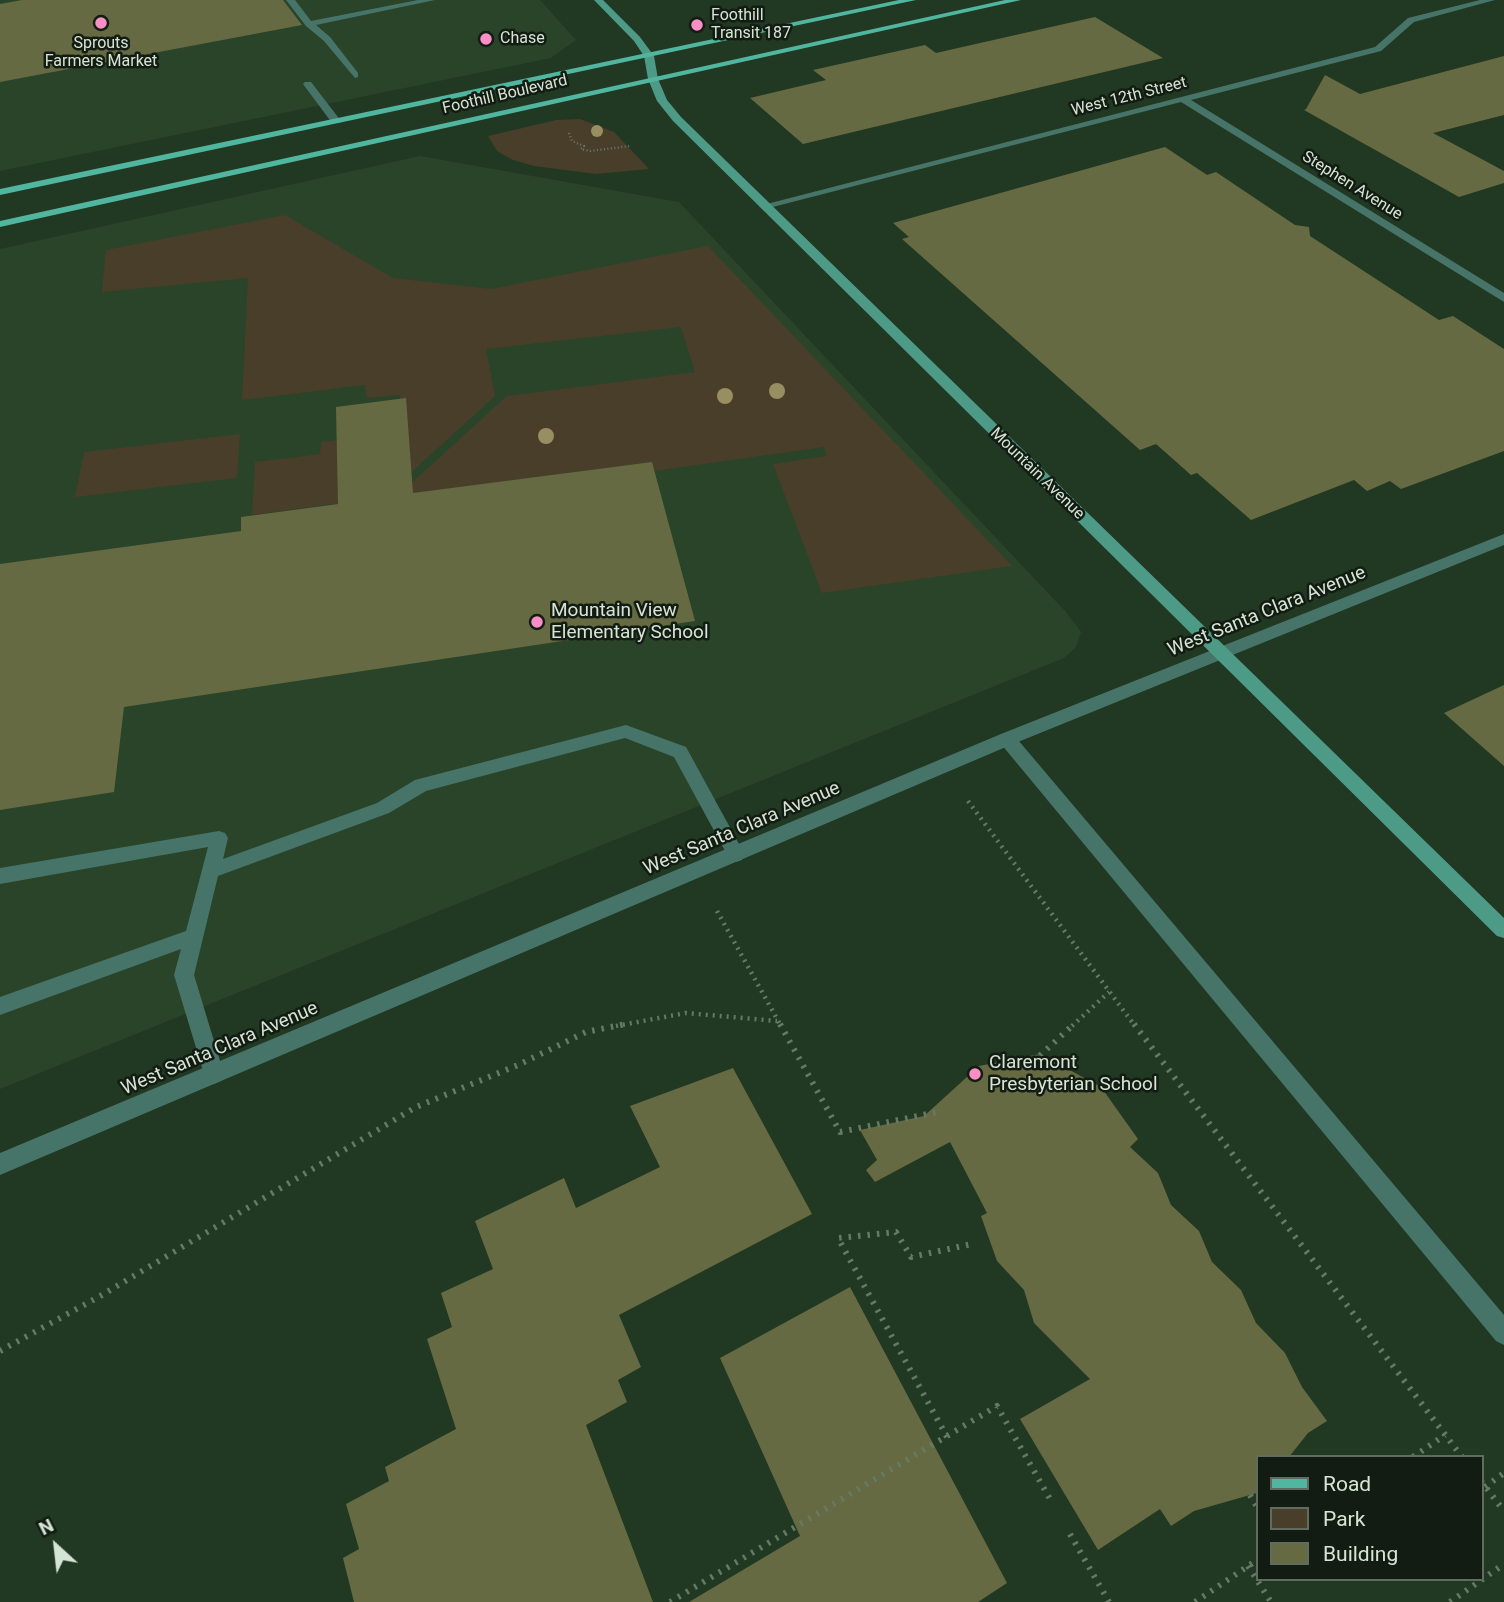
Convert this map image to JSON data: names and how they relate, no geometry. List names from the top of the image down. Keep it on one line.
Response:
{"streets":{"main road":["Foothill Boulevard","Mountain Avenue"],"street":["West 12th Street","Stephen Avenue","West Santa Clara Avenue"]},"crossings":[["Foothill Boulevard","Mountain Avenue"],["West 12th Street","Stephen Avenue"],["West 12th Street","Mountain Avenue"],["Mountain Avenue","West Santa Clara Avenue"]],"places":["Sprouts Farmers Market","Foothill Transit 187","Chase","Mountain View Elementary School","Claremont Presbyterian School"],"legend":["Road","Park","Building"],"north":"top left"}
